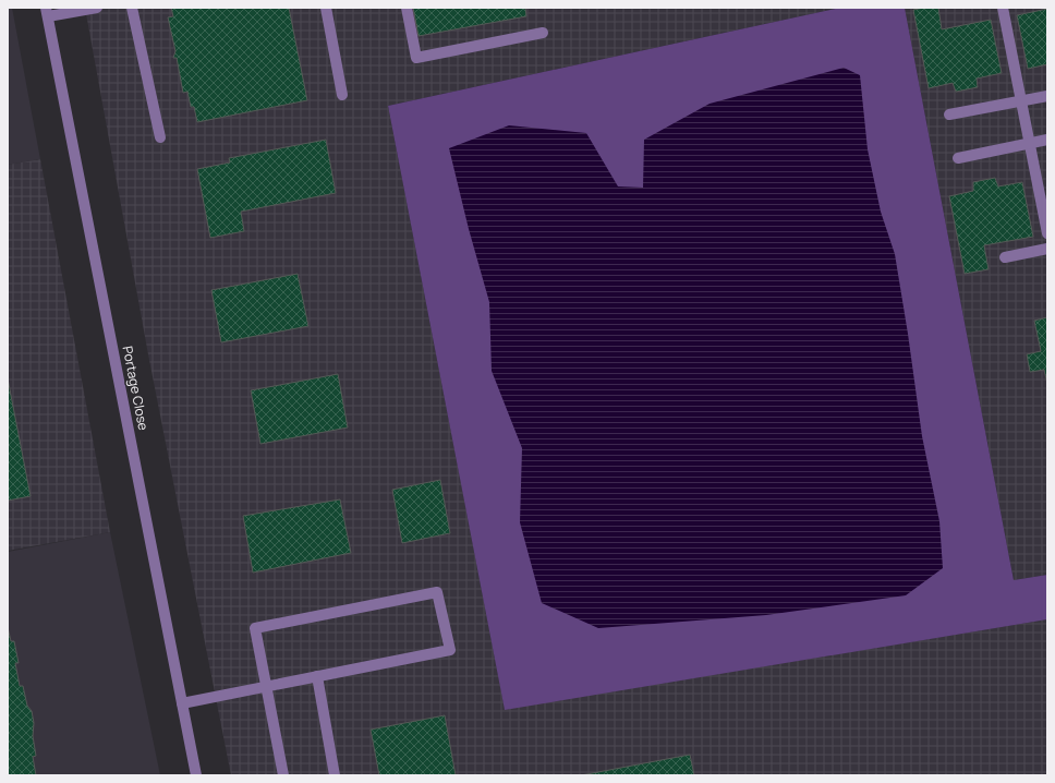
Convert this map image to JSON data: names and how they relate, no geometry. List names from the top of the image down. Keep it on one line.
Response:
{"streets":{"street":["Portage Close"]}}
